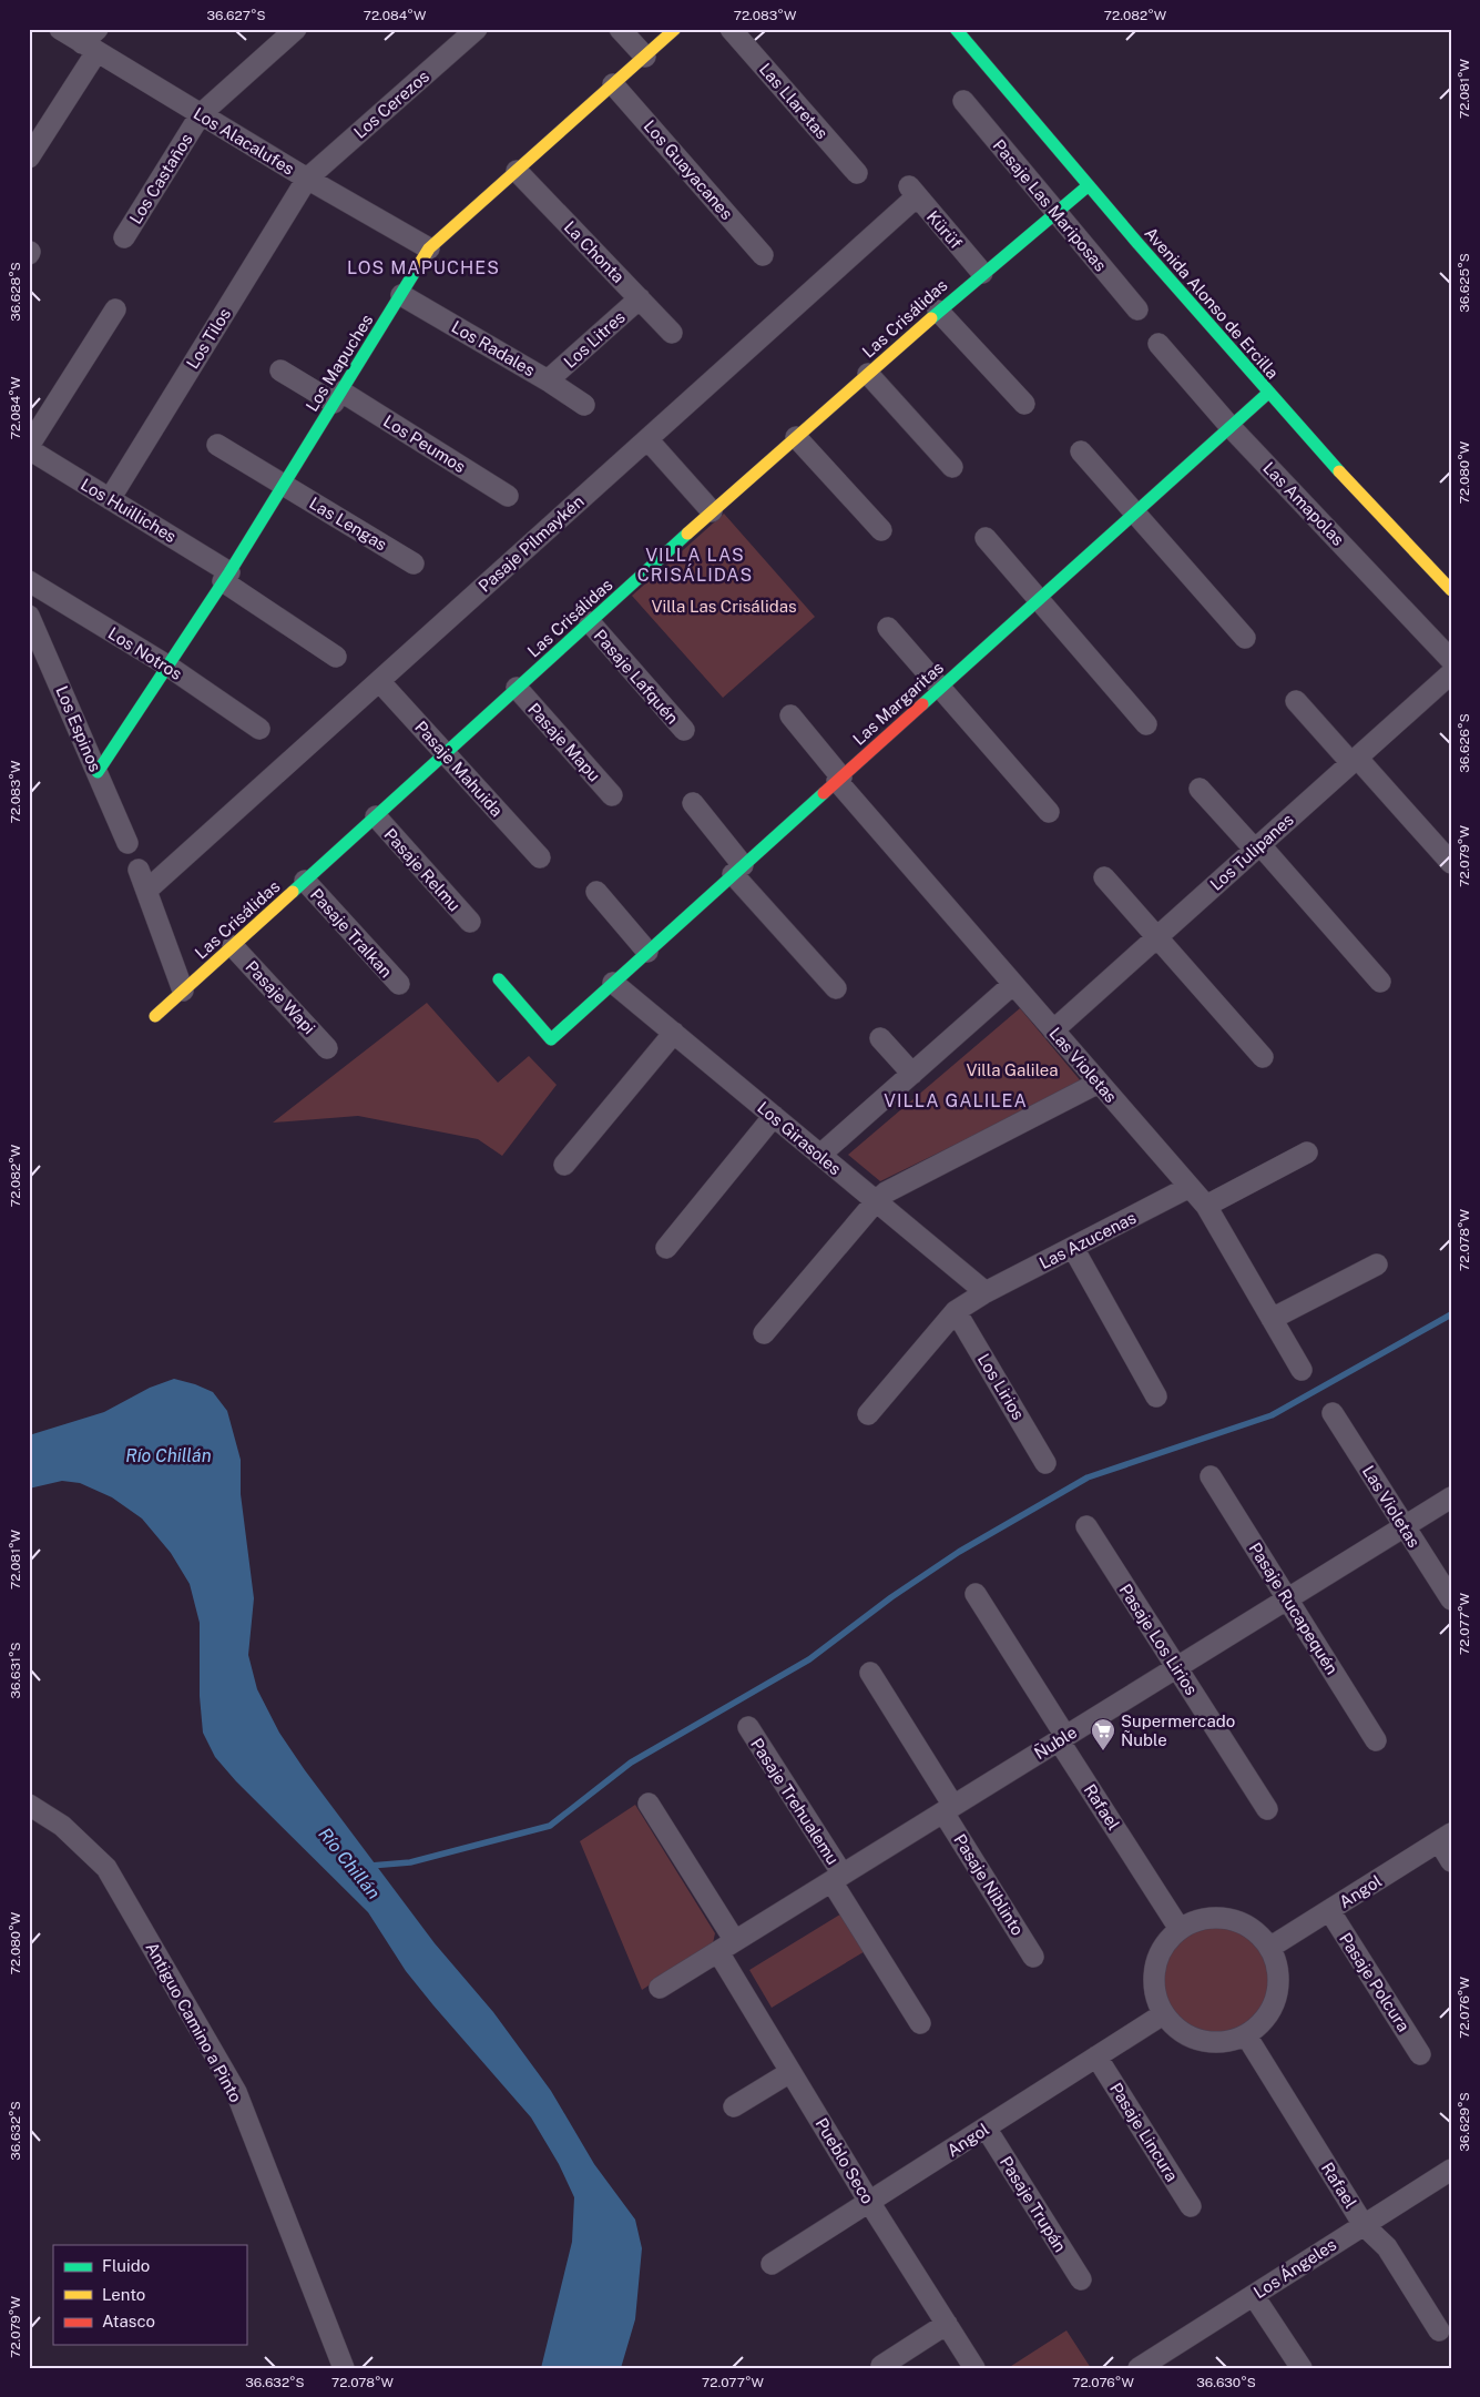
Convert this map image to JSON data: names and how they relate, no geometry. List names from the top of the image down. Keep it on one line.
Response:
{"streets":{"street":["Las Llaretas","Los Cerezos","Los Alacalufes","Los Guayacanes","Los Castaños","Pasaje Las Mariposas","Kürüf","La Chonta","Avenida Alonso de Ercilla","Las Crisálidas","Los Tilos","Los Litres","Los Radales","Los Mapuches","Los Peumos","Las Amapolas","Los Huilliches","Las Lengas","Pasaje Pilmaykén","Los Notros","Pasaje Lafquén","Las Margaritas","Los Espinos","Pasaje Mapu","Pasaje Mahuida","Los Tulipanes","Pasaje Relmu","Pasaje Tralkan","Pasaje Wapi","Las Violetas","Los Girasoles","Las Azucenas","Los Lirios","Pasaje Rucapequén","Pasaje Los Lirios","Ñuble","Pasaje Trehualemu","Rafael","Pasaje Niblinto","Angol","Pasaje Polcura","Antiguo Camino a Pinto","Pasaje Lincura","Pueblo Seco","Pasaje Trupán","Los Ángeles"]},"crossings":[["Los Cerezos","Los Alacalufes"],["Los Cerezos","Los Tilos"],["Los Alacalufes","Los Castaños"],["Los Alacalufes","Los Tilos"],["Los Alacalufes","Los Mapuches"],["Los Guayacanes","Los Mapuches"],["Pasaje Las Mariposas","Las Crisálidas"],["Kürüf","Las Crisálidas"],["Kürüf","Pasaje Pilmaykén"],["La Chonta","Los Litres"],["La Chonta","Los Mapuches"],["Avenida Alonso de Ercilla","Las Crisálidas"],["Avenida Alonso de Ercilla","Las Margaritas"],["Las Crisálidas","Pasaje Lafquén"],["Las Crisálidas","Pasaje Mapu"],["Las Crisálidas","Pasaje Mahuida"],["Las Crisálidas","Pasaje Relmu"],["Las Crisálidas","Pasaje Tralkan"],["Las Crisálidas","Pasaje Wapi"],["Los Tilos","Los Huilliches"],["Los Litres","Los Radales"],["Los Radales","Los Mapuches"],["Los Mapuches","Los Peumos"],["Los Mapuches","Los Huilliches"],["Los Mapuches","Las Lengas"],["Los Mapuches","Los Notros"],["Los Mapuches","Los Espinos"],["Las Amapolas","Las Margaritas"],["Pasaje Pilmaykén","Pasaje Mahuida"],["Las Margaritas","Las Violetas"],["Las Margaritas","Los Girasoles"],["Los Tulipanes","Las Violetas"],["Las Violetas","Las Azucenas"],["Las Violetas","Ñuble"],["Los Girasoles","Las Azucenas"],["Las Azucenas","Los Lirios"],["Pasaje Rucapequén","Ñuble"],["Pasaje Los Lirios","Ñuble"],["Ñuble","Pasaje Trehualemu"],["Ñuble","Rafael"],["Ñuble","Pasaje Niblinto"],["Ñuble","Pueblo Seco"],["Rafael","Angol"],["Rafael","Los Ángeles"],["Angol","Pasaje Polcura"],["Angol","Pasaje Lincura"],["Angol","Pueblo Seco"],["Angol","Pasaje Trupán"]],"districts":["LOS MAPUCHES","VILLA LAS CRISÁLIDAS","VILLA GALILEA"],"water":["Río Chillán"],"parks":["Villa Las Crisálidas","Villa Galilea"],"places":{"supermarket":["Supermercado Ñuble"]},"legend":["Fluido","Lento","Atasco"],"coordinates":["36.627°S","72.084°W","72.083°W","72.082°W","72.081°W","36.625°S","36.628°S","72.080°W","36.626°S","72.079°W","72.078°W","72.077°W","36.631°S","72.076°W","36.629°S","36.632°S","36.630°S"]}
